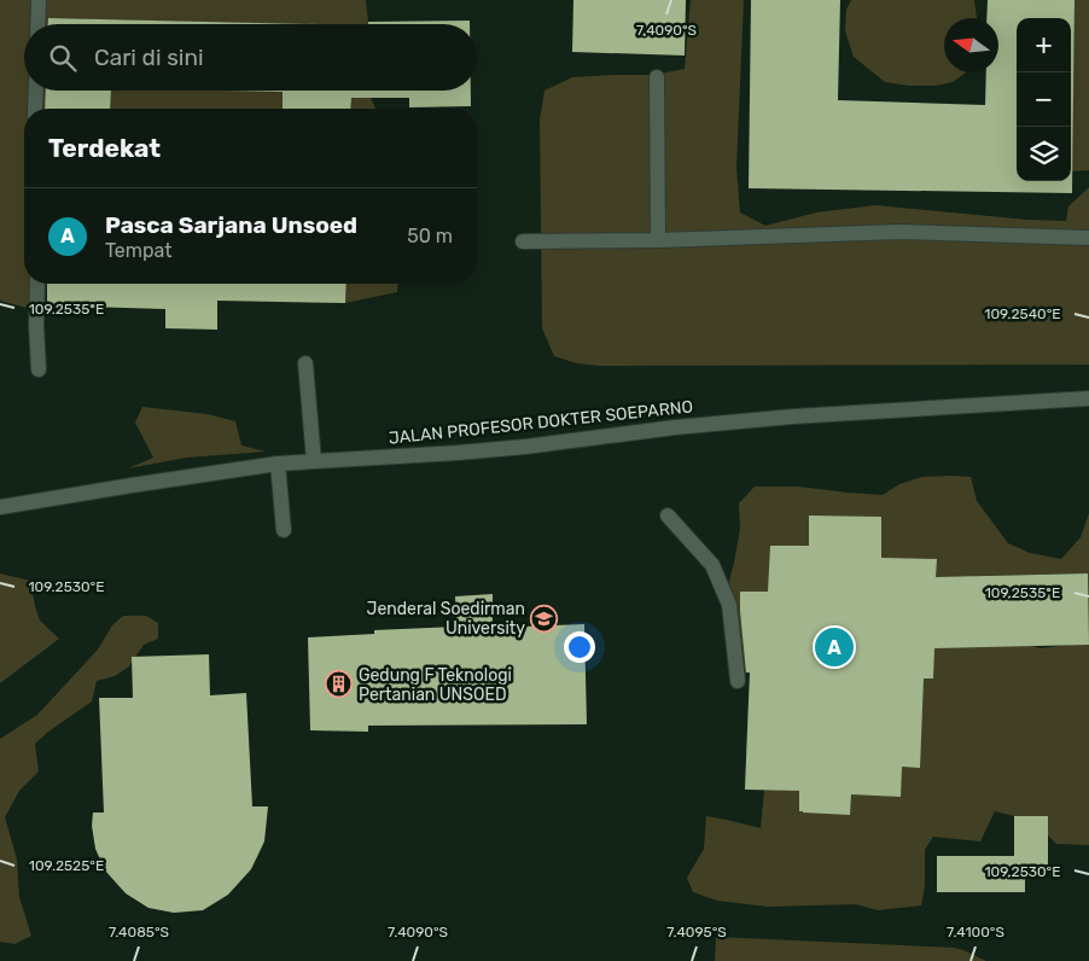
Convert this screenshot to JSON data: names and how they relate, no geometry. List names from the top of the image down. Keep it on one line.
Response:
{"streets":{"street":["JALAN PROFESOR DOKTER SOEPARNO"]},"places":{"school or university":["Jenderal Soedirman University"],"building":["Gedung F Teknologi Pertanian UNSOED"]},"north":"left","page":{"map_buttons":["+","−"],"search":"Cari di sini","heading":"Terdekat","list":[{"mark":"A","name":"Pasca Sarjana Unsoed","note":"Tempat","value":"50 m"}],"pins":"A"},"coordinates":["7.4090°S","109.2535°E","109.2540°E","109.2530°E","109.2525°E","7.4085°S","7.4095°S","7.4100°S"]}
